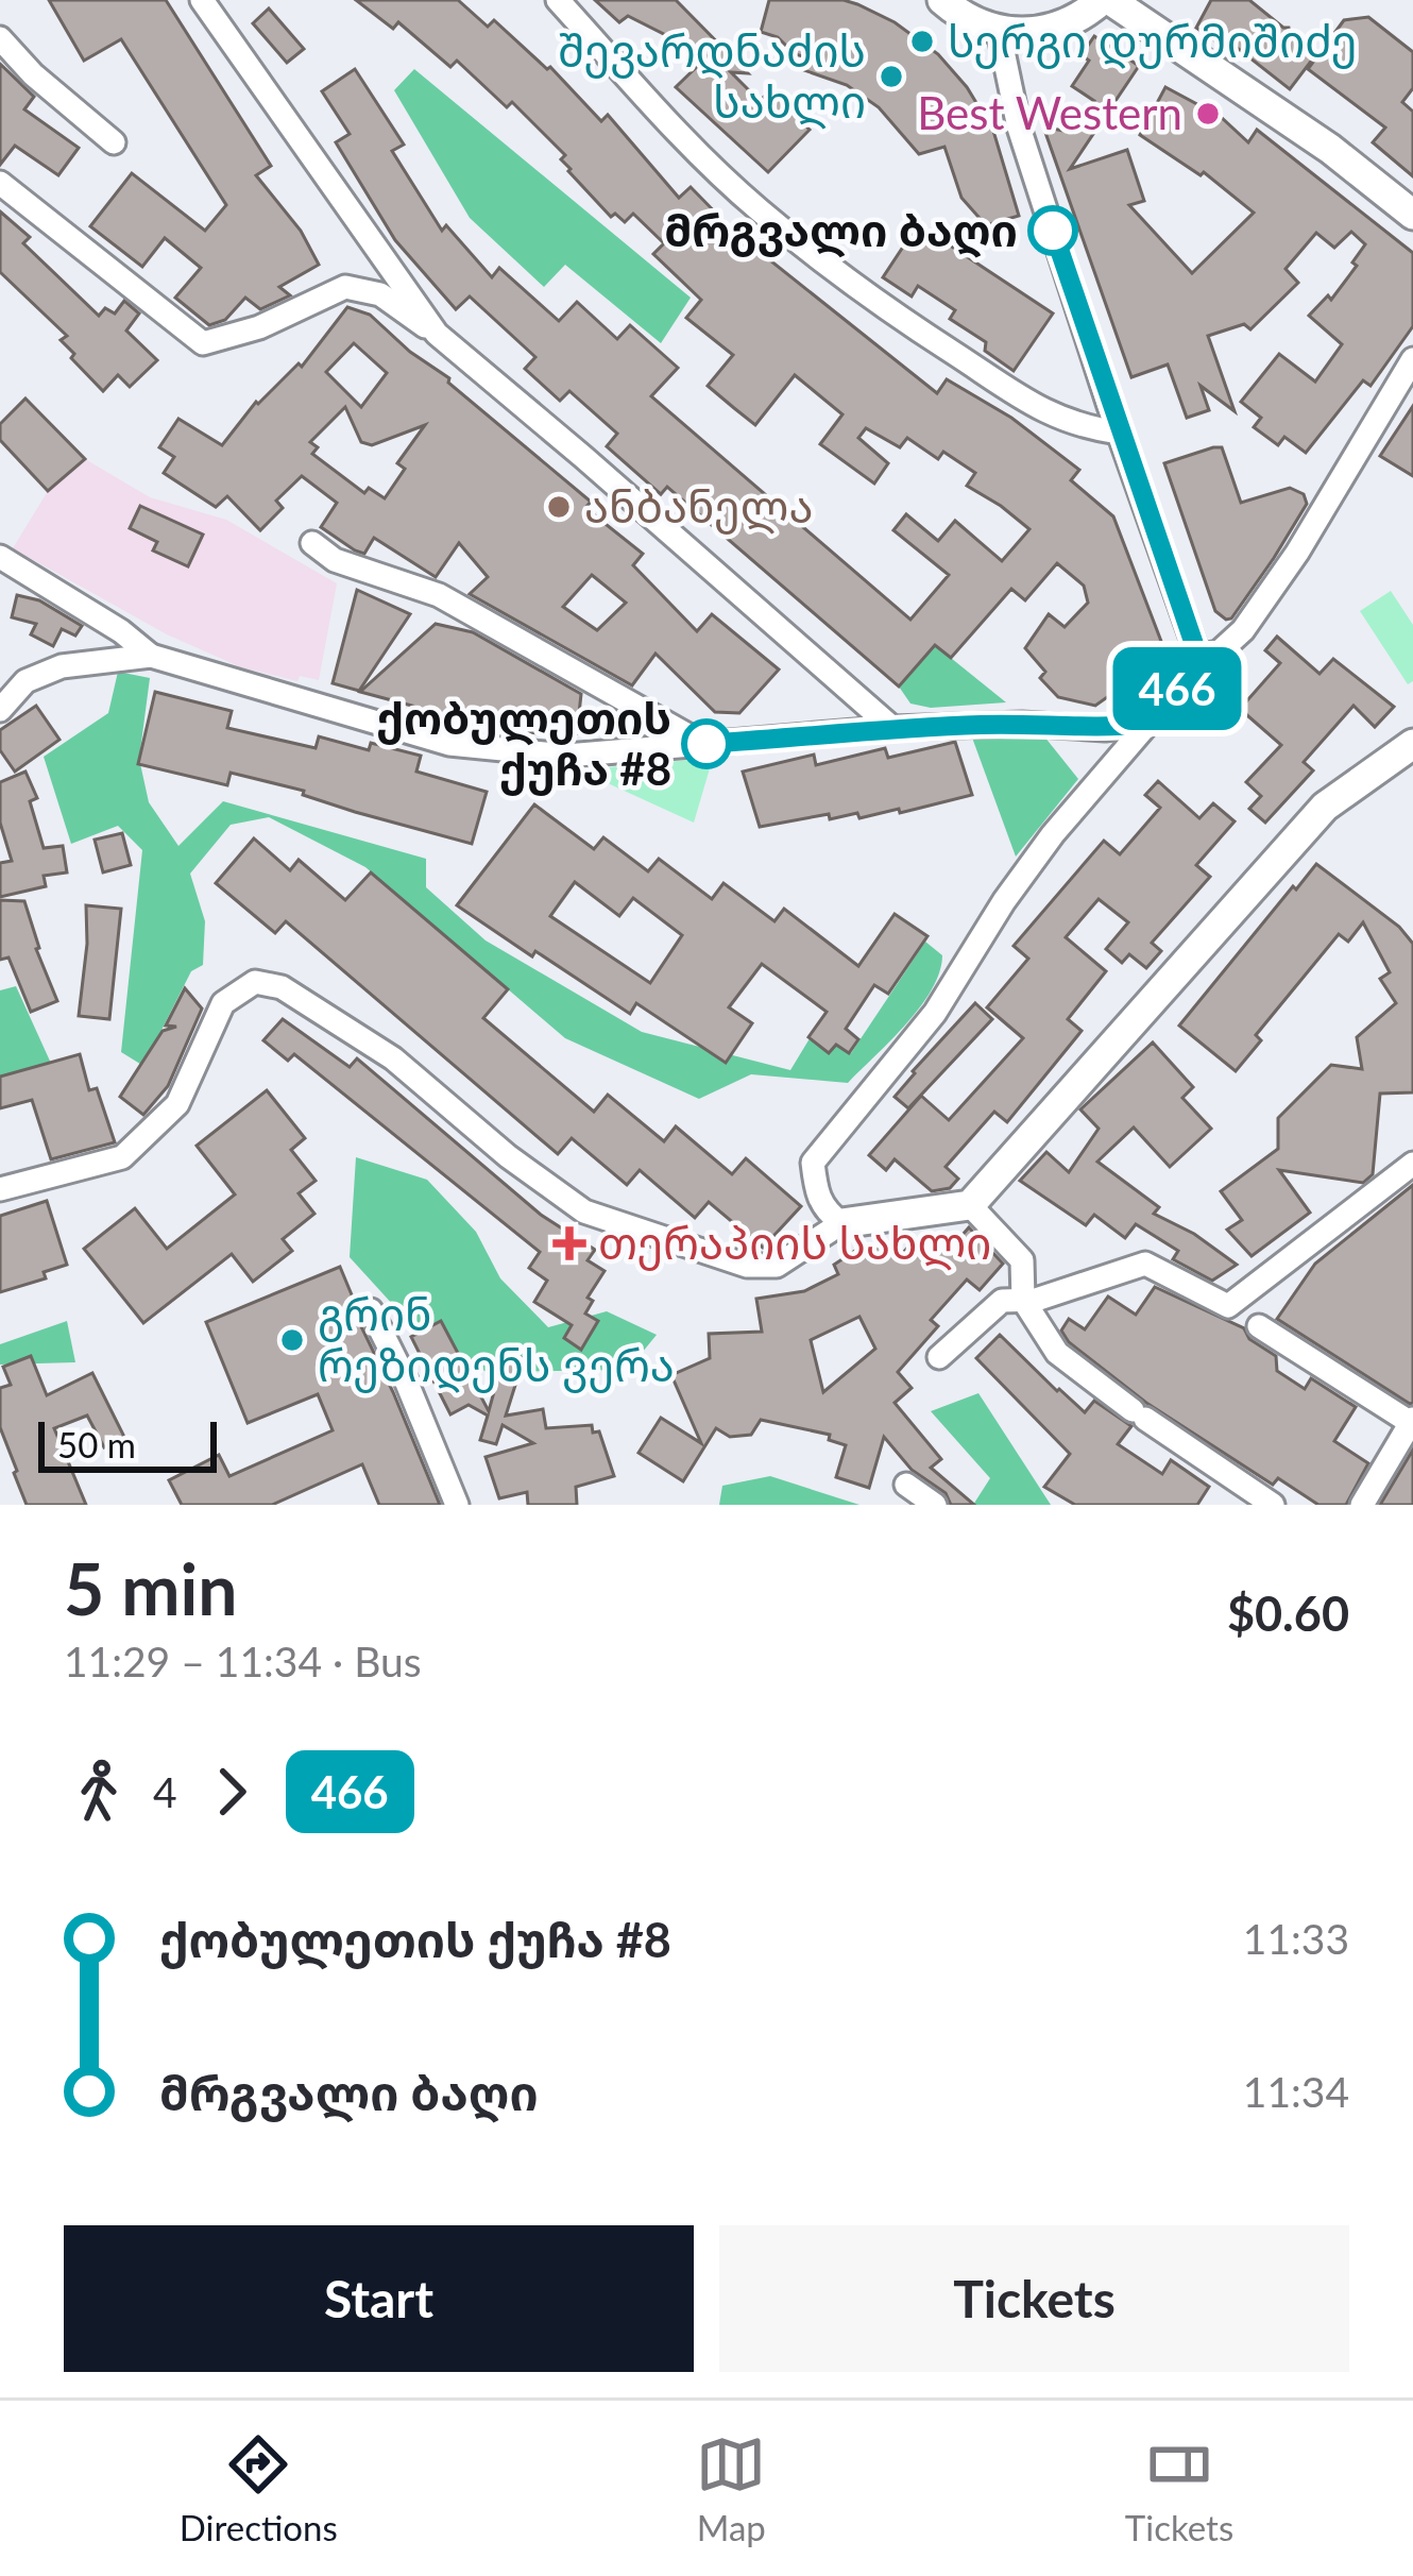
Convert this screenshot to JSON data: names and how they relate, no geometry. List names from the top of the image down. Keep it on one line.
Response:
{"places":{"other":["სერგი დურმიშიძე","შევარდნაძის სახლი","Best Western","მრგვალი ბაღი","ანბანელა","ქობულეთის ქუჩა #8","გრინ რეზიდენს ვერა"],"health":["თერაპიის სახლი"]},"lines":["bus line 466"],"scale_bar":"50 m","page":{"on_map":"466","scale":"50 m","heading":["5 min","11:29 – 11:34 · Bus","$0.60"],"legs":["4","466"],"list":[{"name":"ქობულეთის ქუჩა #8","value":"11:33"},{"name":"მრგვალი ბაღი","value":"11:34"}],"buttons":["Start","Tickets"],"tabs":["Directions","Map","Tickets"]}}
